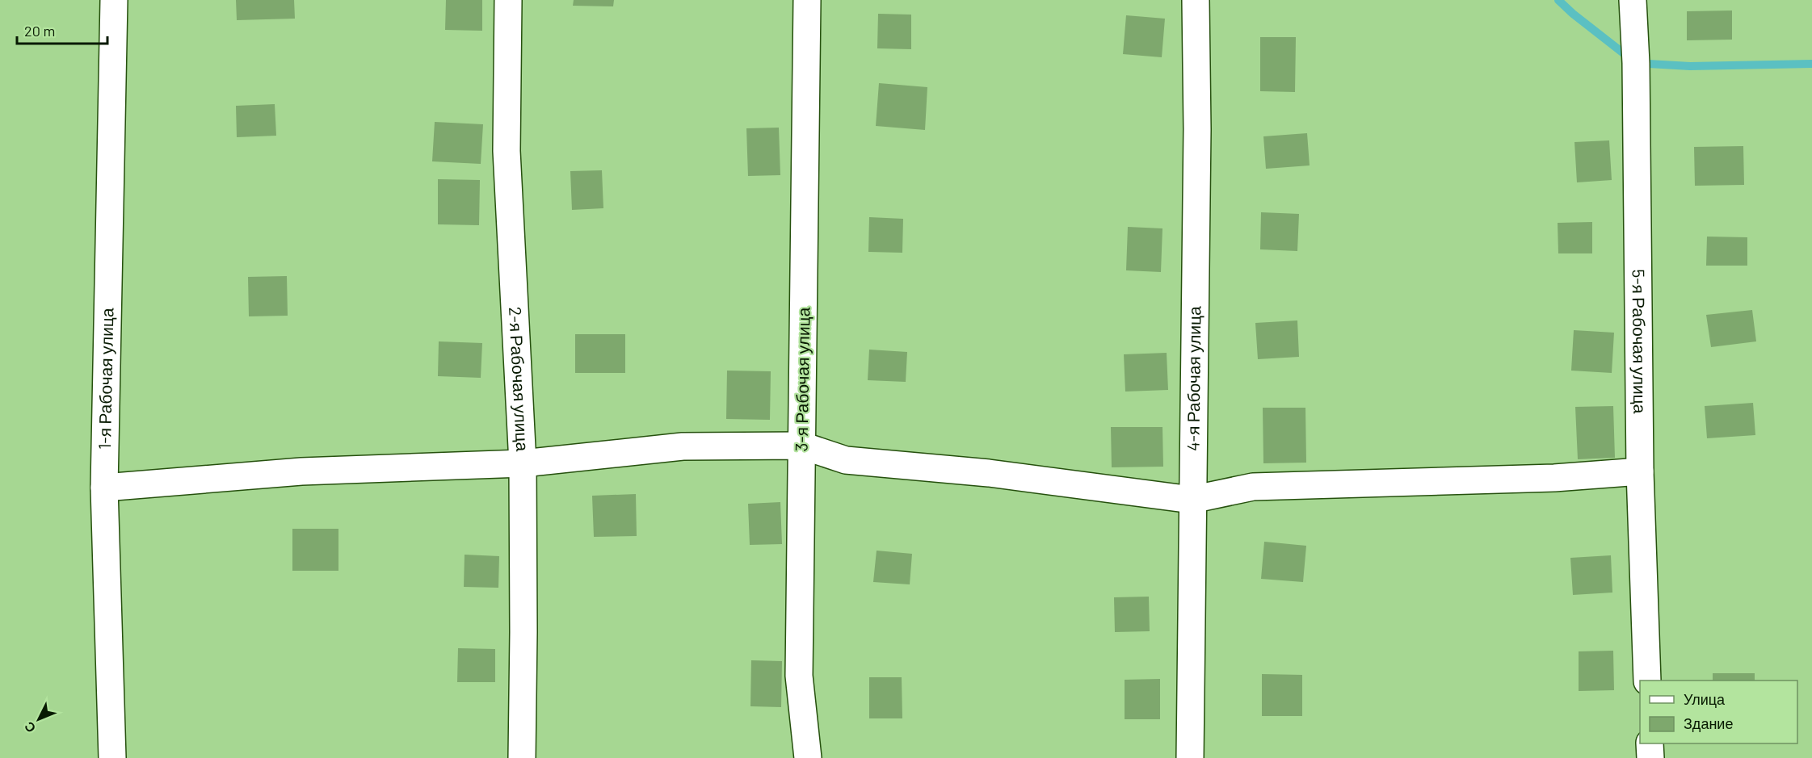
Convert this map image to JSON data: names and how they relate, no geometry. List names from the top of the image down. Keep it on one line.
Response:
{"streets":{"street":["5-я Рабочая улица","2-я Рабочая улица","4-я Рабочая улица","1-я Рабочая улица","3-я Рабочая улица"]},"legend":["Улица","Здание"],"scale_bar":"20 m","north":"bottom left"}
